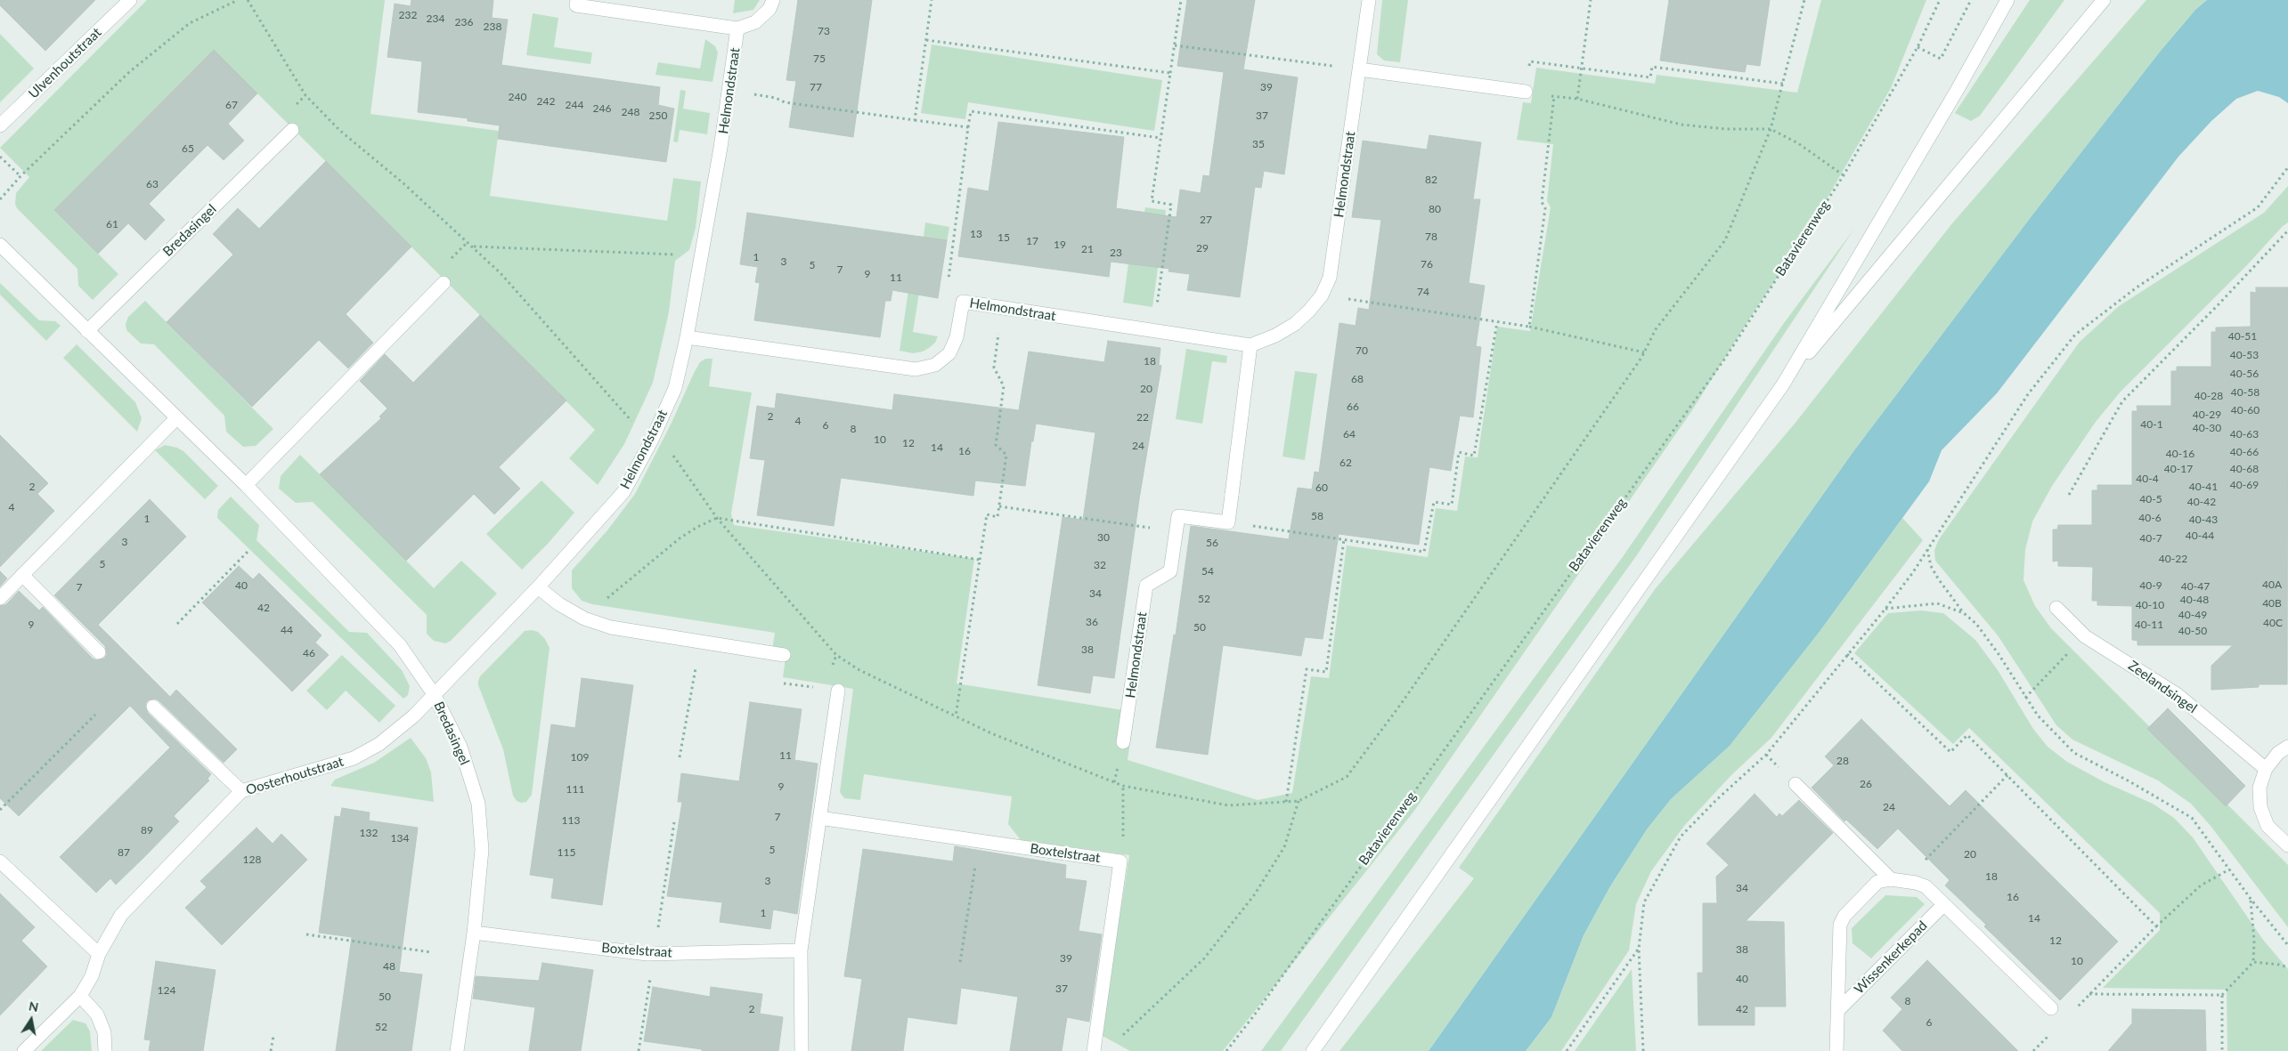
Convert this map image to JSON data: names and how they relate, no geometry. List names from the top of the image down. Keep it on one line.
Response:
{"streets":{"street":["Ulvenhoutstraat","Helmondstraat","Bredasingel","Zeelandsingel","Oosterhoutstraat","Boxtelstraat","Wissenkerkepad"],"path":["Batavierenweg"]},"crossings":[["Helmondstraat","Bredasingel"],["Helmondstraat","Oosterhoutstraat"],["Bredasingel","Oosterhoutstraat"],["Bredasingel","Boxtelstraat"]],"house_numbers":["232","234","236","238","73","75","77","39","240","242","67","244","246","248","250","37","35","65","82","63","80","27","61","13","78","15","17","19","29","21","23","1","3","76","5","7","9","11","74","40-51","70","40-53","18","40-56","68","20","40-58","40-28","66","40-60","40-29","2","22","4","40-1","6","40-30","8","64","40-63","10","12","24","14","16","40-66","40-16","62","40-17","40-68","40-4","40-69","2","40-41","60","40-5","40-42","4","58","40-6","1","40-43","40-44","30","40-7","3","56","40-22","5","32","54","40A","40","40-9","40-47","7","34","52","40-48","40B","40-10","42","40-49","36","40C","9","40-11","50","44","40-50","38","46","11","109","28","26","9","111","24","7","113","89","132","134","5","87","115","20","128","18","3","34","16","1","14","12","38","39","10","48","40","37","124","50","8","2","42","6","52"],"north":"top"}
